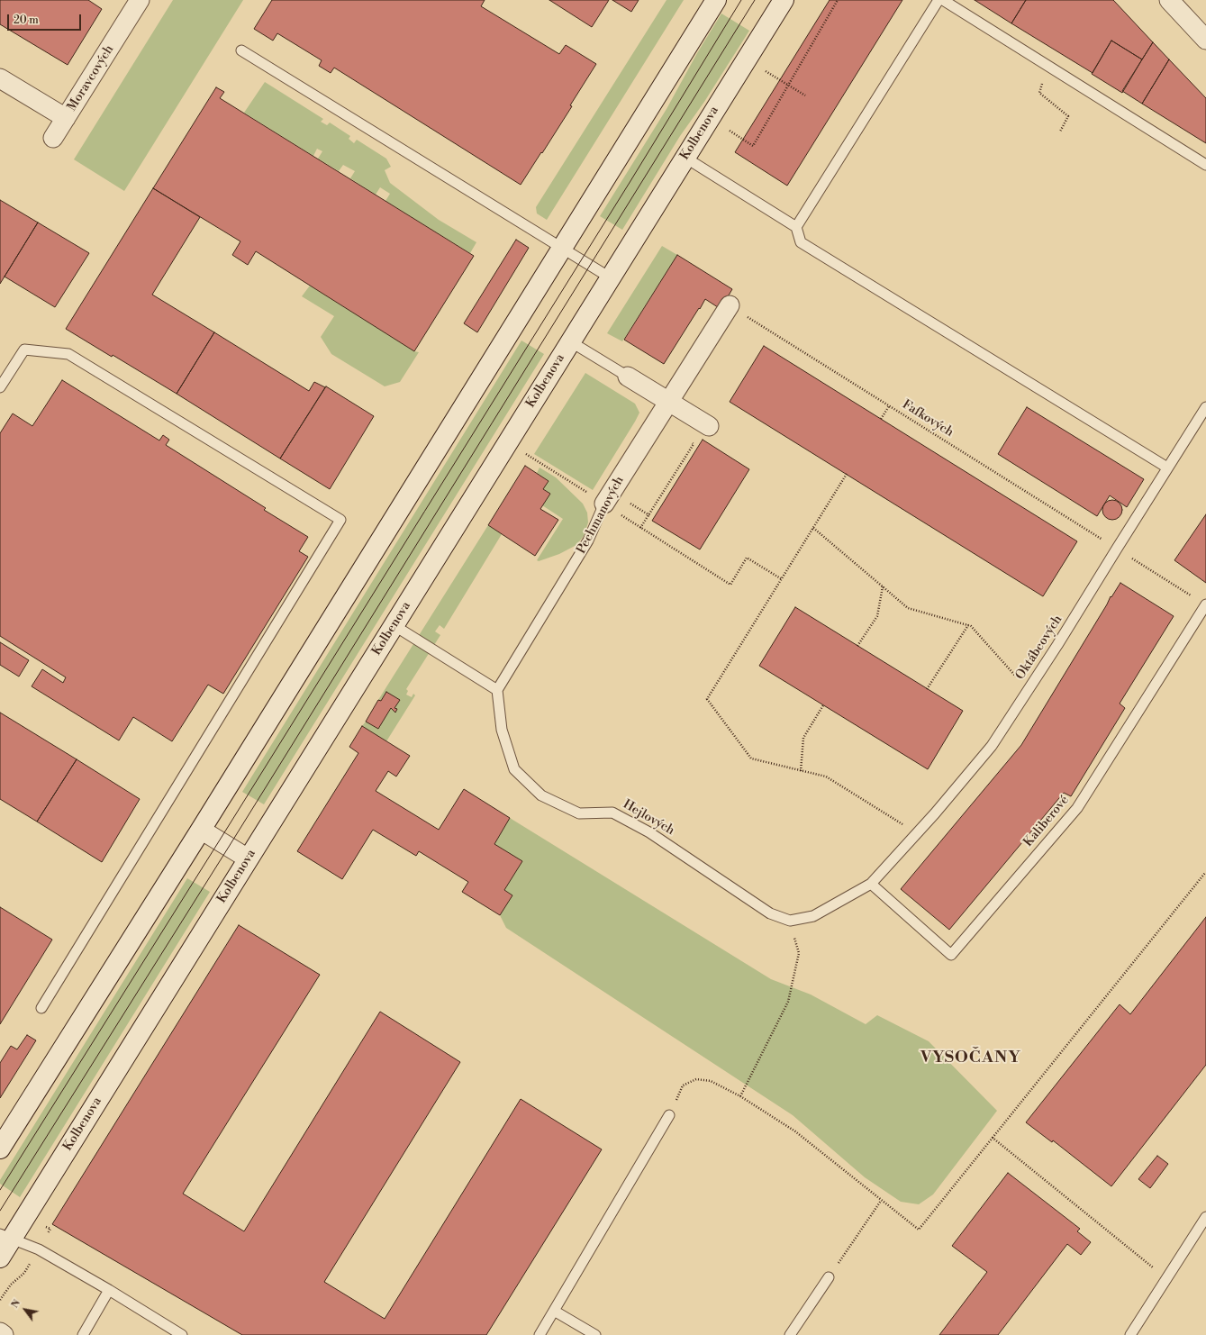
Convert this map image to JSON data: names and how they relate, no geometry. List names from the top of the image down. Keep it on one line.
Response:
{"streets":{"main road":["Kolbenova"],"street":["Moravcových","Pechmanových"],"lane":["Oktábcových","Hejlových","Kaliberové"],"path":["Fafkových"]},"crossings":[["Fafkových","Pechmanových"],["Fafkových","Oktábcových"],["Fafkových","Kaliberové"],["Pechmanových","Hejlových"],["Oktábcových","Kaliberové"]],"districts":["VYSOČANY"],"scale_bar":"20 m","north":"top left"}
